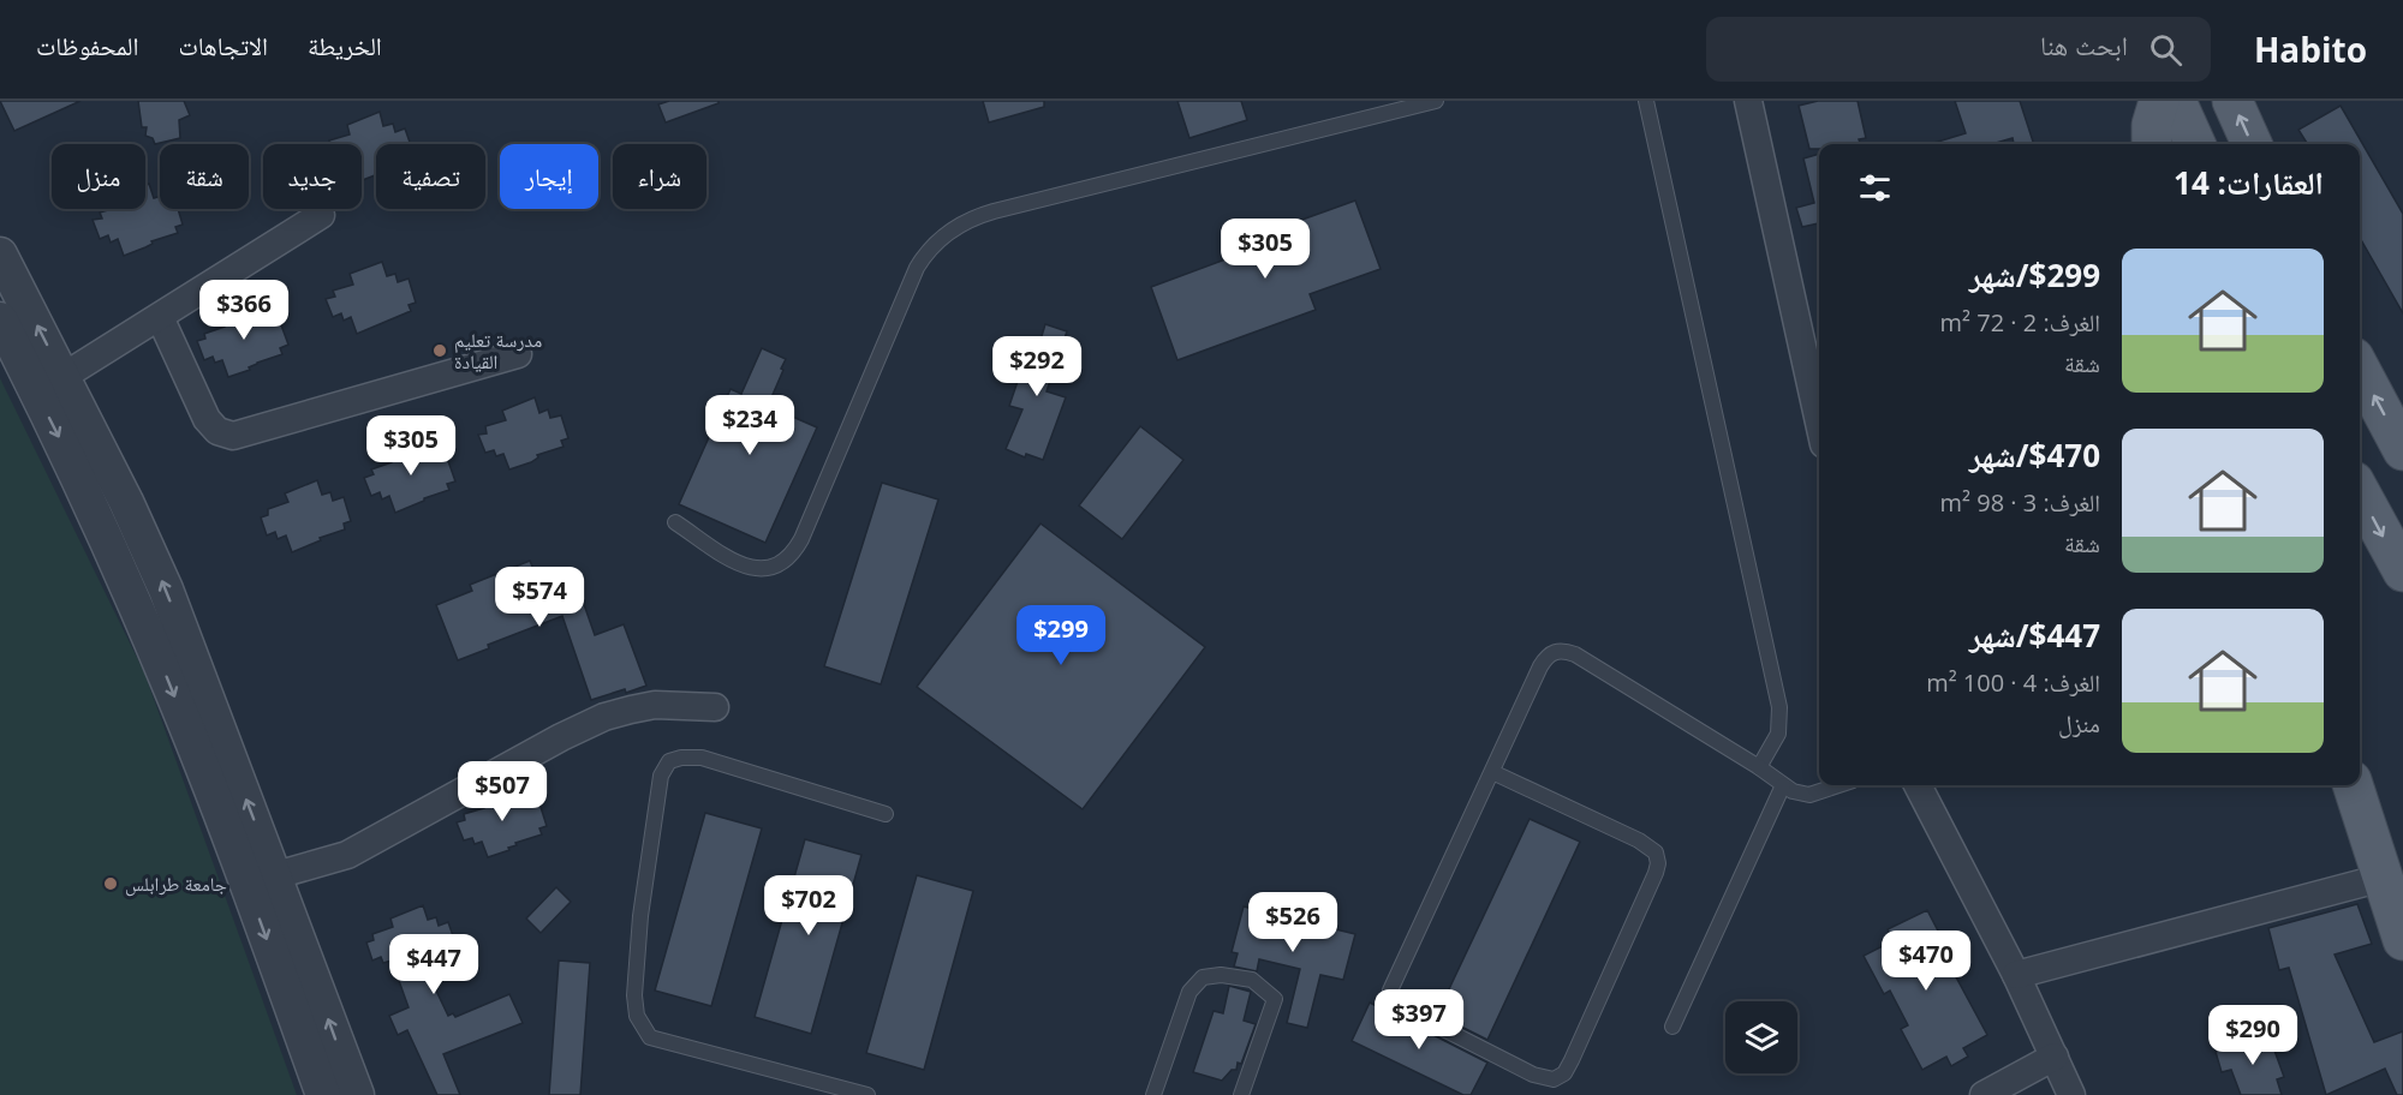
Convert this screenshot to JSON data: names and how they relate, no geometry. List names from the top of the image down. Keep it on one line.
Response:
{"places":["مدرسة تعليم القيادة","جامعة طرابلس"],"page":{"header":"Habito","search":"ابحث هنا","nav":["الخريطة","الاتجاهات","المحفوظات"],"chip":["شراء","إيجار","تصفية","جديد","شقة","منزل"],"heading":"العقارات: 14","price":["$305","$366","$292","$234","$305","$574","$299","$507","$702","$526","$470","$447","$397","$290"],"list":[{"name":"$299/شهر","note":"الغرف: 2 · 72 m² · شقة"},{"name":"$470/شهر","note":"الغرف: 3 · 98 m² · شقة"},{"name":"$447/شهر","note":"الغرف: 4 · 100 m² · منزل"}]}}
